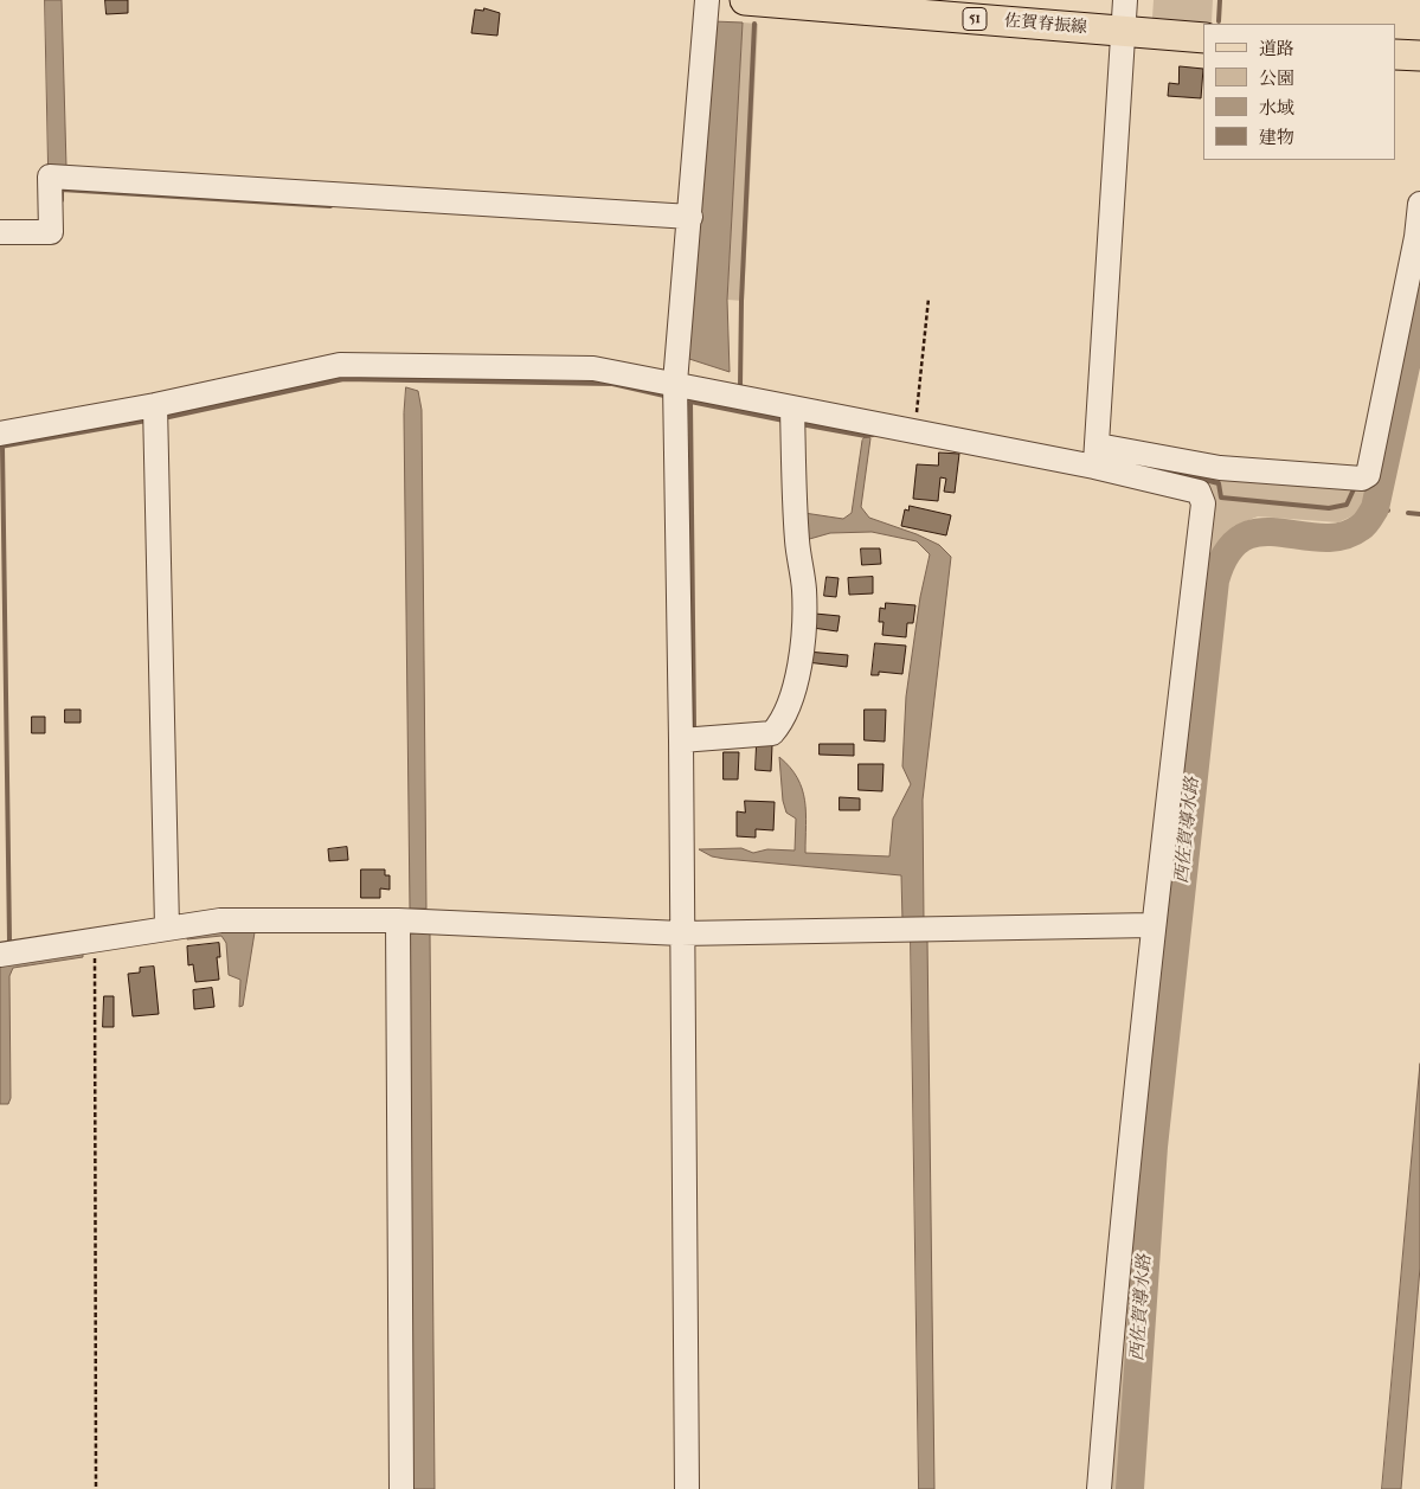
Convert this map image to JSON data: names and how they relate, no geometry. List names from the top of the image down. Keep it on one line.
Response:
{"streets":{"main road":["51","佐賀脊振線"]},"water":["西佐賀導水路"],"legend":["道路","公園","水域","建物"]}
